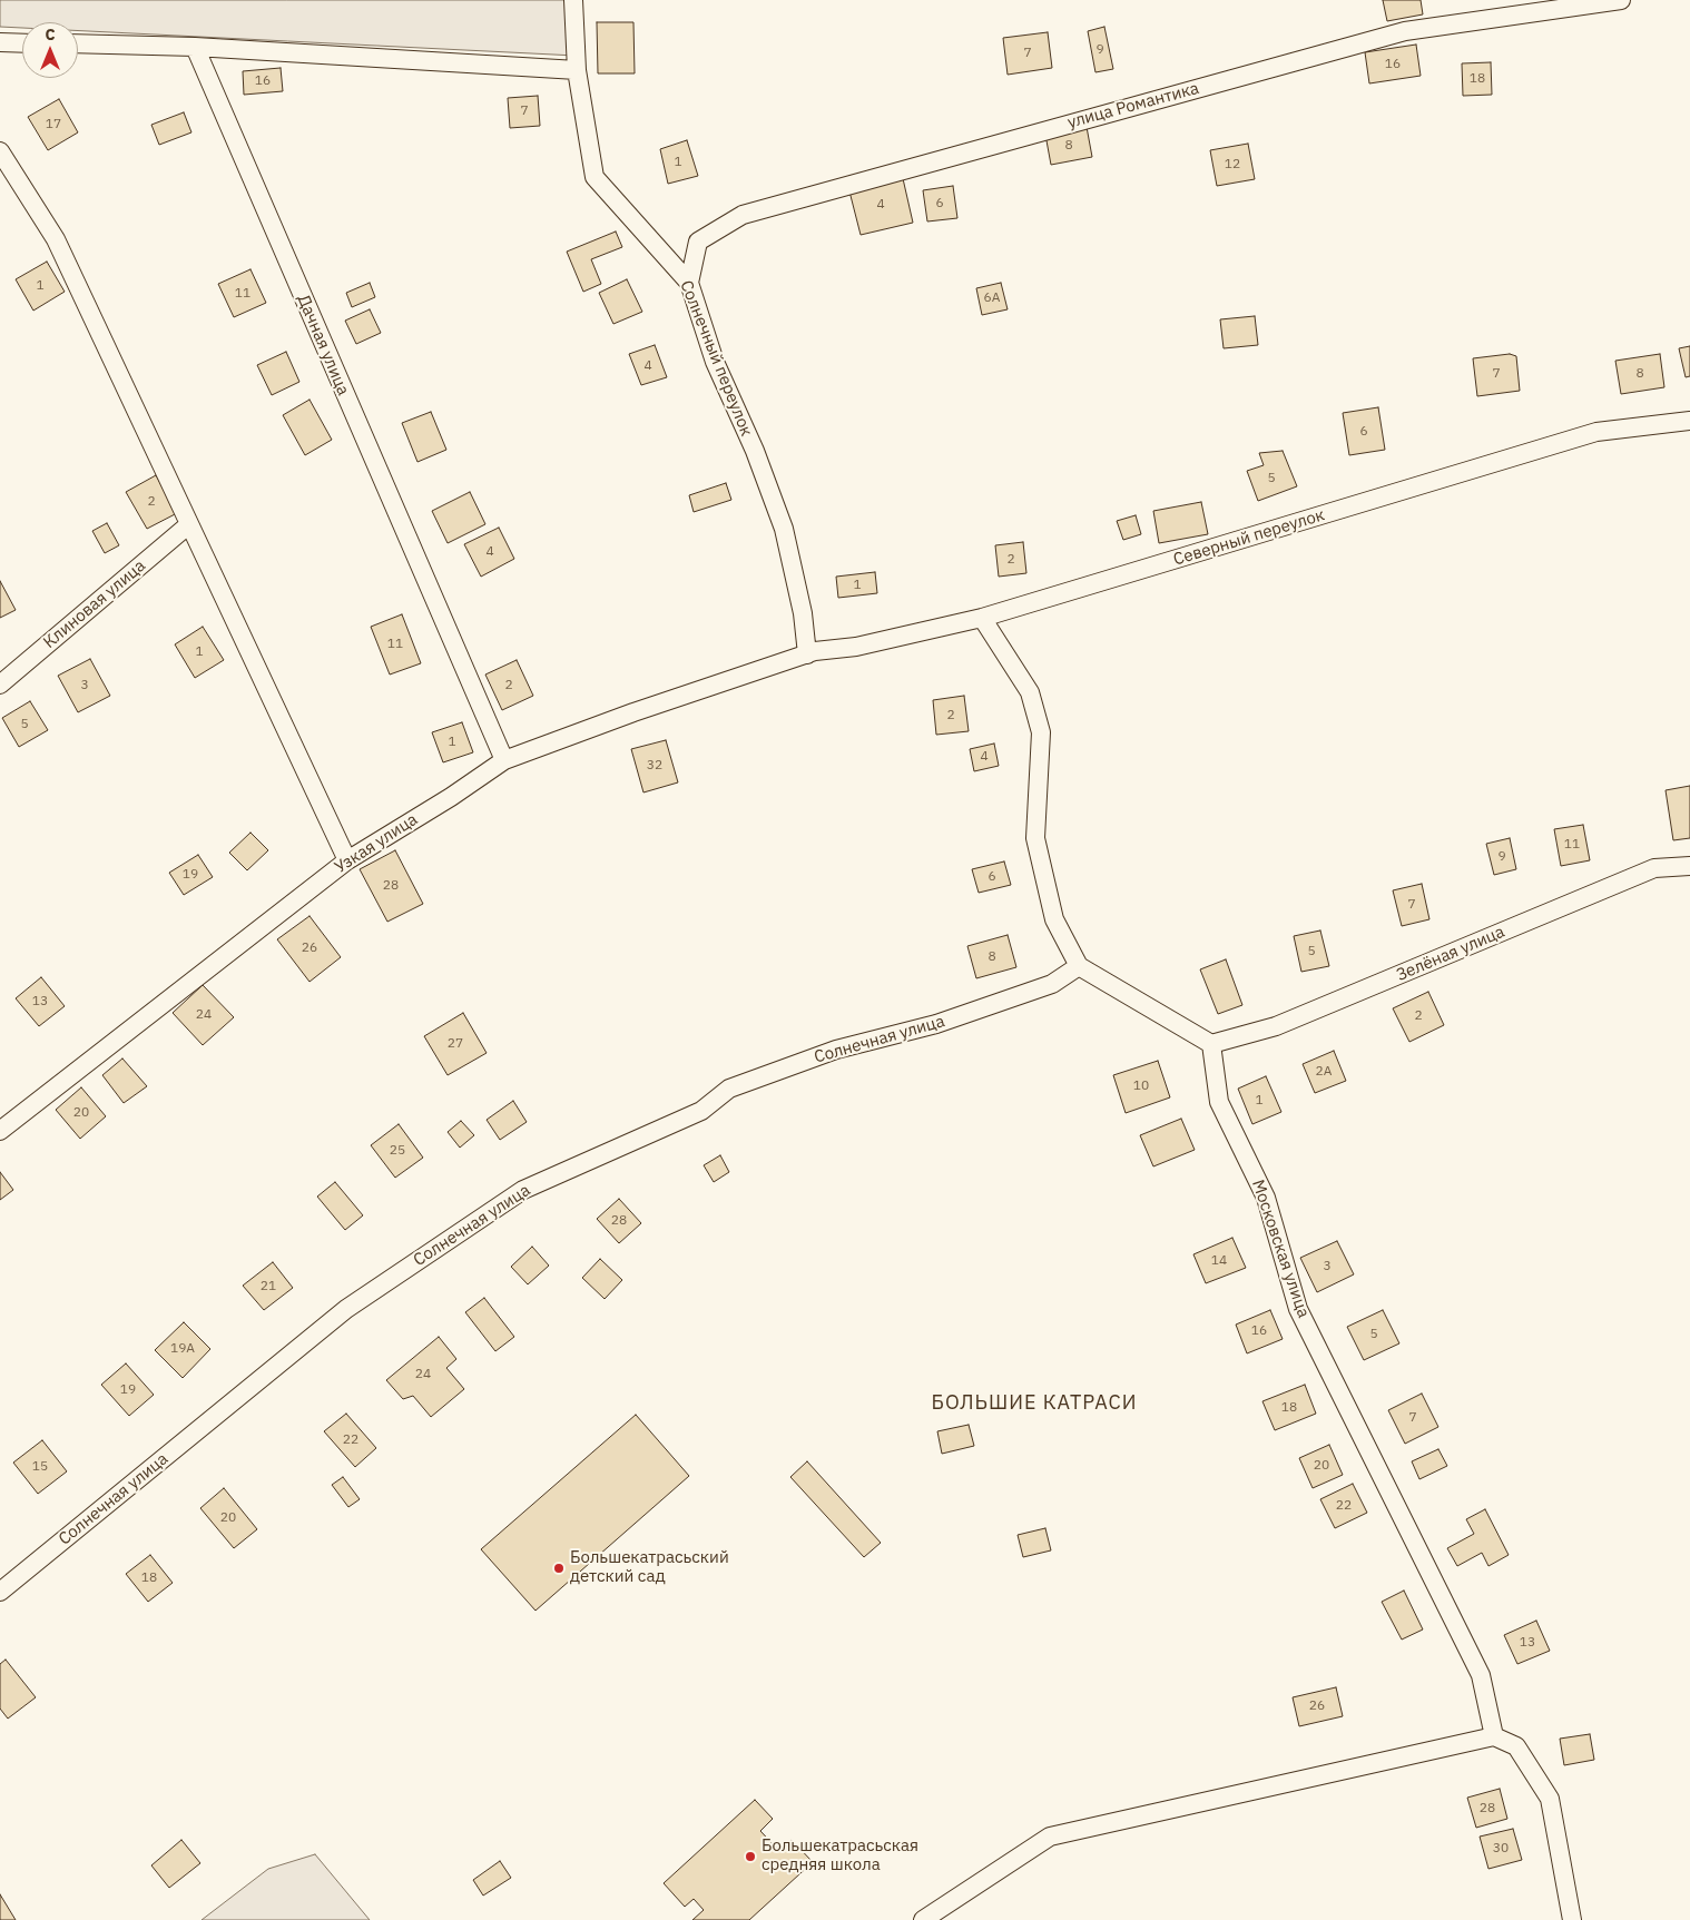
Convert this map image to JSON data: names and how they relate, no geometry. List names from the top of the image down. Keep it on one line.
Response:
{"streets":{"street":["улица Романтика","Дачная улица","Солнечный переулок","Северный переулок","Клиновая улица","Узкая улица","Зелёная улица","Солнечная улица","Московская улица"]},"crossings":[["улица Романтика","Солнечный переулок"],["Дачная улица","Узкая улица"],["Солнечный переулок","Северный переулок"],["Солнечный переулок","Узкая улица"],["Северный переулок","Узкая улица"],["Зелёная улица","Московская улица"]],"districts":["БОЛЬШИЕ КАТРАСИ"],"places":["Большекатрасьский детский сад","Большекатрасьская средняя школа"],"house_numbers":["9","7","16","18","16","7","17","8","1","12","6","4","1","11","6А","4","7","8","6","5","2","4","2","1","11","1","3","2","2","5","1","4","32","11","9","19","6","28","7","26","5","8","13","24","2","27","2А","10","1","20","25","28","14","3","21","16","5","19А","24","19","18","7","22","20","15","22","20","18","13","26","28","30"],"north":"top"}
